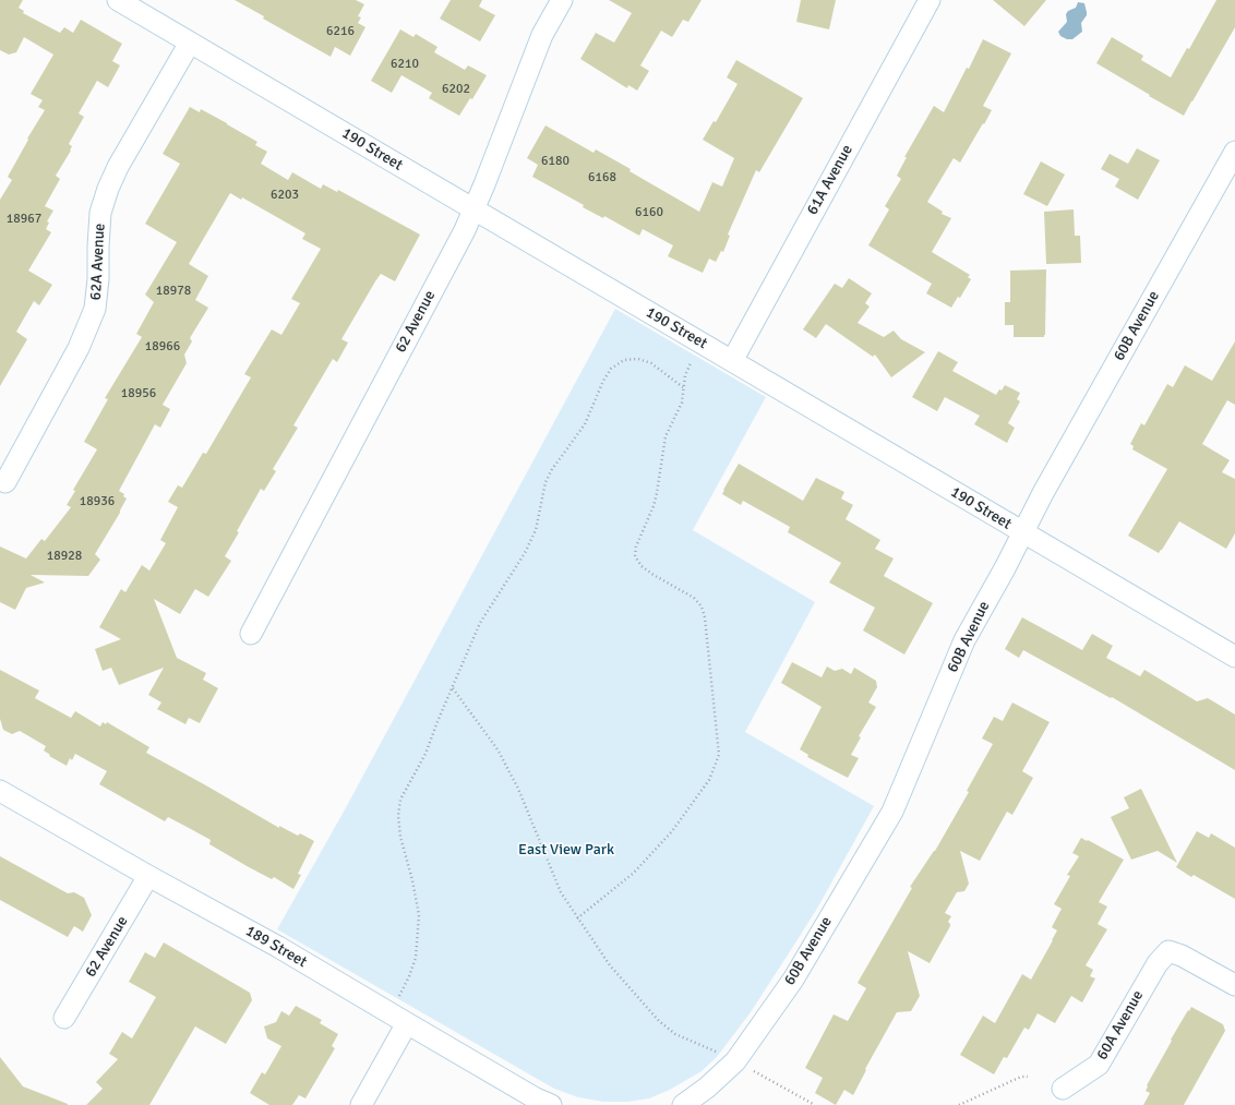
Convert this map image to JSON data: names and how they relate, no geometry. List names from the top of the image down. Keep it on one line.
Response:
{"streets":{"street":["190 Street","61A Avenue","62A Avenue","62 Avenue","60B Avenue","189 Street","60A Avenue"]},"crossings":[["190 Street","61A Avenue"],["190 Street","62A Avenue"],["190 Street","62 Avenue"],["190 Street","60B Avenue"],["62 Avenue","189 Street"]],"parks":["East View Park"],"house_numbers":["6216","6210","6202","6180","6168","6203","6160","18967","18978","18966","18956","18936","18928"]}
